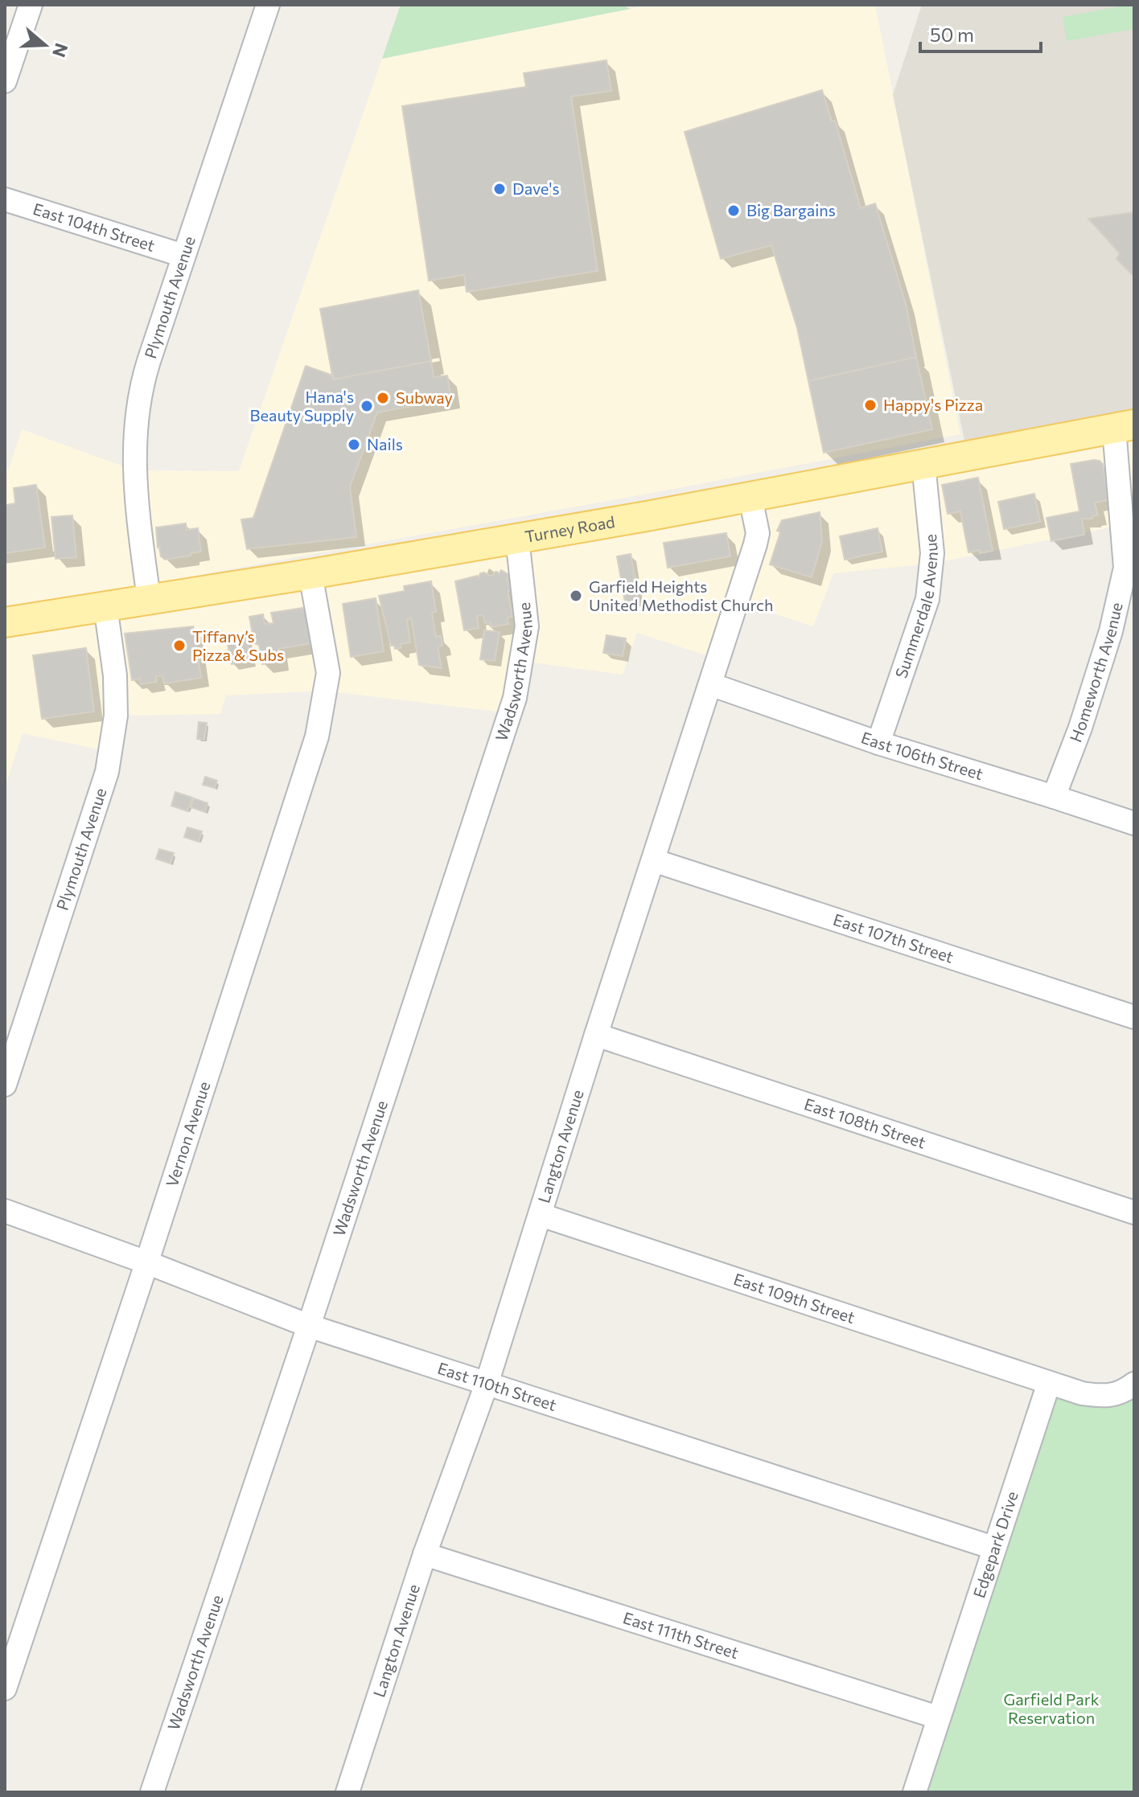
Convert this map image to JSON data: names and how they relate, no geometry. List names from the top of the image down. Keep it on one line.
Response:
{"streets":{"main road":["Turney Road"],"street":["East 104th Street","Plymouth Avenue","Summerdale Avenue","Homeworth Avenue","Wadsworth Avenue","East 106th Street","East 107th Street","East 108th Street","Vernon Avenue","Langton Avenue","East 109th Street","East 110th Street","Edgepark Drive","East 111th Street"]},"crossings":[["East 104th Street","Plymouth Avenue"],["Plymouth Avenue","Turney Road"],["Turney Road","Summerdale Avenue"],["Turney Road","Homeworth Avenue"],["Turney Road","Wadsworth Avenue"],["Turney Road","Vernon Avenue"],["Turney Road","Langton Avenue"],["Summerdale Avenue","East 106th Street"],["Homeworth Avenue","East 106th Street"],["Wadsworth Avenue","East 110th Street"],["East 106th Street","Langton Avenue"],["East 107th Street","Langton Avenue"],["East 108th Street","Langton Avenue"],["Vernon Avenue","East 110th Street"],["Langton Avenue","East 109th Street"],["Langton Avenue","East 110th Street"],["Langton Avenue","East 111th Street"],["East 109th Street","Edgepark Drive"],["East 110th Street","Edgepark Drive"],["Edgepark Drive","East 111th Street"]],"parks":["Garfield Park Reservation"],"places":["Dave's","Big Bargains","Subway","Happy's Pizza","Hana's Beauty Supply","Nails","Garfield Heights United Methodist Church","Tiffany’s Pizza & Subs"],"scale_bar":"50 m","north":"right"}
